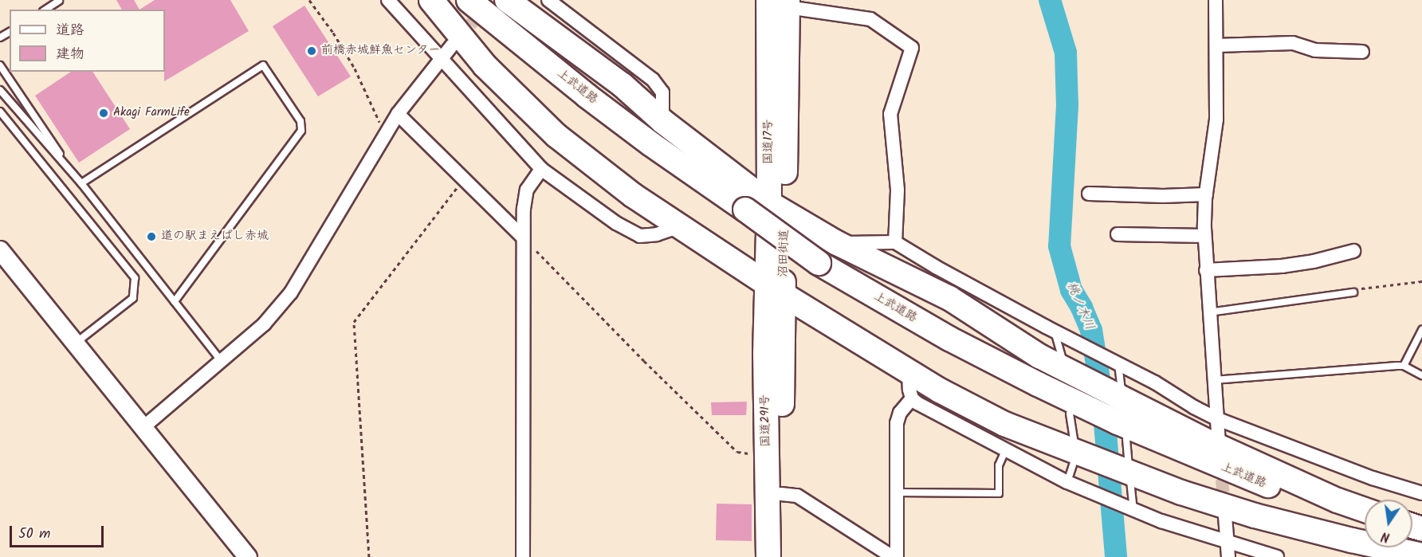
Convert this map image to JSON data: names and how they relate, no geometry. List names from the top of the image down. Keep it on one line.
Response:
{"streets":{"highway":["上武道路","国道17号","国道291号"]},"crossings":[["国道17号","国道291号"]],"water":["桃ノ木川"],"places":["前橋赤城鮮魚センター","Akagi FarmLife","道の駅まえばし赤城"],"legend":["道路","建物"],"scale_bar":"50 m","north":"bottom"}
